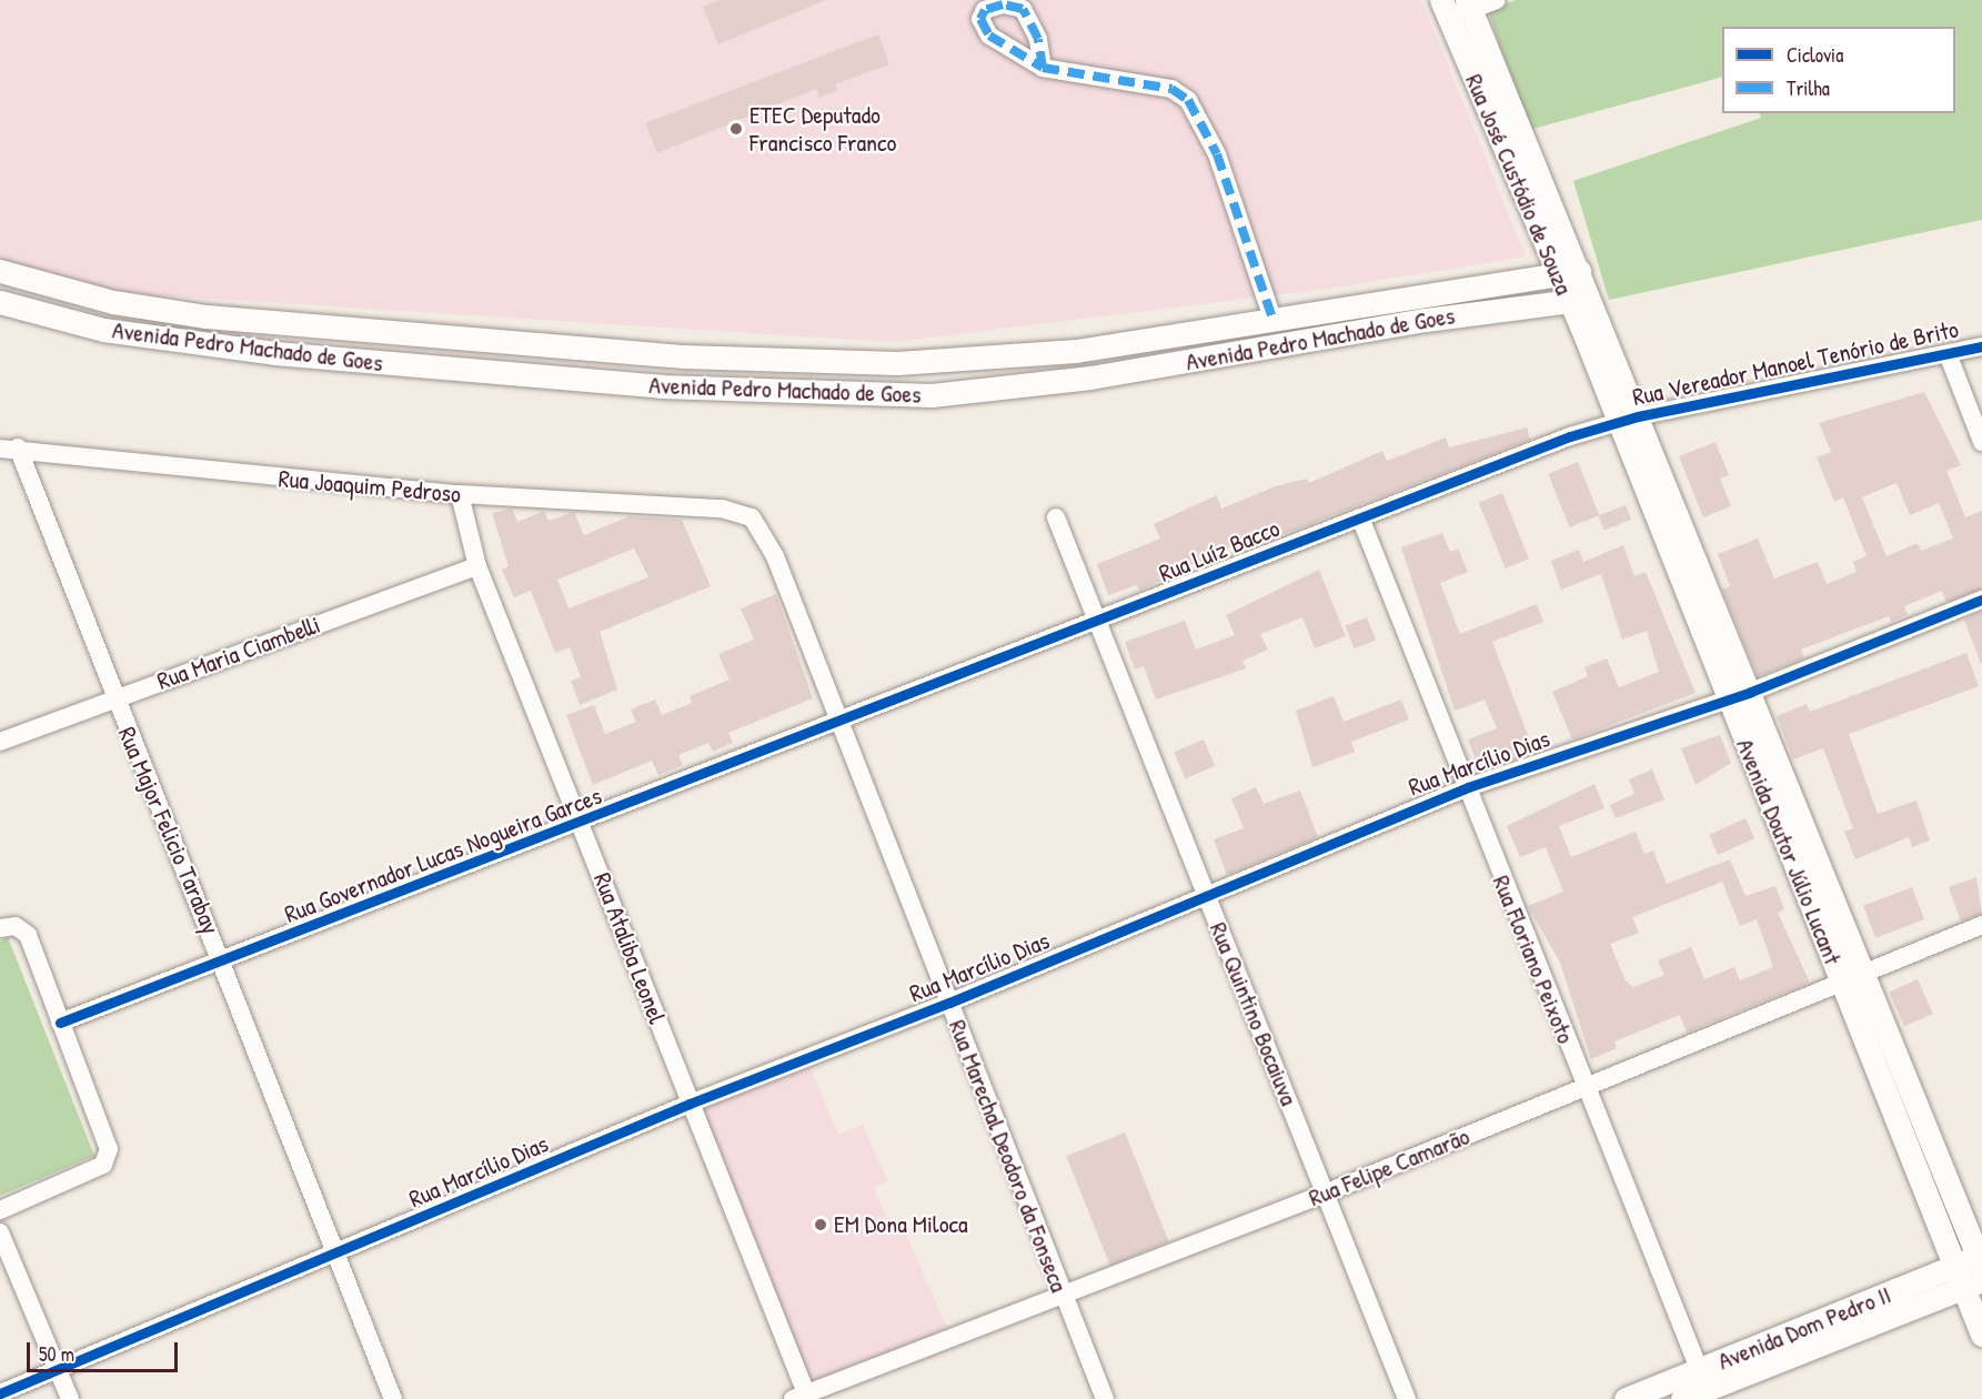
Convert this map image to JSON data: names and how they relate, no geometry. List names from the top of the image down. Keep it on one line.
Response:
{"streets":{"street":["Rua José Custódio de Souza","Avenida Pedro Machado de Goes","Rua Vereador Manoel Tenório de Brito","Rua Joaquim Pedroso","Rua Luíz Bacco","Rua Maria Ciambelli","Rua Marcílio Dias","Rua Major Felicio Tarabay","Avenida Doutor Júlio Lucant","Rua Governador Lucas Nogueira Garces","Rua Ataliba Leonel","Rua Floriano Peixoto","Rua Quintino Bocaiuva","Rua Marechal Deodoro da Fonseca","Rua Felipe Camarão","Avenida Dom Pedro II"]},"crossings":[["Rua José Custódio de Souza","Avenida Pedro Machado de Goes"],["Rua José Custódio de Souza","Avenida Doutor Júlio Lucant"],["Rua Vereador Manoel Tenório de Brito","Rua Luíz Bacco"],["Rua Vereador Manoel Tenório de Brito","Avenida Doutor Júlio Lucant"],["Rua Joaquim Pedroso","Rua Major Felicio Tarabay"],["Rua Joaquim Pedroso","Rua Ataliba Leonel"],["Rua Joaquim Pedroso","Rua Marechal Deodoro da Fonseca"],["Rua Luíz Bacco","Avenida Doutor Júlio Lucant"],["Rua Luíz Bacco","Rua Governador Lucas Nogueira Garces"],["Rua Luíz Bacco","Rua Floriano Peixoto"],["Rua Luíz Bacco","Rua Quintino Bocaiuva"],["Rua Luíz Bacco","Rua Marechal Deodoro da Fonseca"],["Rua Maria Ciambelli","Rua Major Felicio Tarabay"],["Rua Maria Ciambelli","Rua Ataliba Leonel"],["Rua Marcílio Dias","Rua Major Felicio Tarabay"],["Rua Marcílio Dias","Avenida Doutor Júlio Lucant"],["Rua Marcílio Dias","Rua Ataliba Leonel"],["Rua Marcílio Dias","Rua Floriano Peixoto"],["Rua Marcílio Dias","Rua Quintino Bocaiuva"],["Rua Marcílio Dias","Rua Marechal Deodoro da Fonseca"],["Rua Major Felicio Tarabay","Rua Governador Lucas Nogueira Garces"],["Avenida Doutor Júlio Lucant","Rua Felipe Camarão"],["Avenida Doutor Júlio Lucant","Avenida Dom Pedro II"],["Rua Governador Lucas Nogueira Garces","Rua Ataliba Leonel"],["Rua Governador Lucas Nogueira Garces","Rua Marechal Deodoro da Fonseca"],["Rua Ataliba Leonel","Rua Felipe Camarão"],["Rua Floriano Peixoto","Rua Felipe Camarão"],["Rua Floriano Peixoto","Avenida Dom Pedro II"],["Rua Quintino Bocaiuva","Rua Felipe Camarão"],["Rua Marechal Deodoro da Fonseca","Rua Felipe Camarão"]],"places":["ETEC Deputado Francisco Franco","EM Dona Miloca"],"legend":["Ciclovia","Trilha"],"scale_bar":"50 m"}
